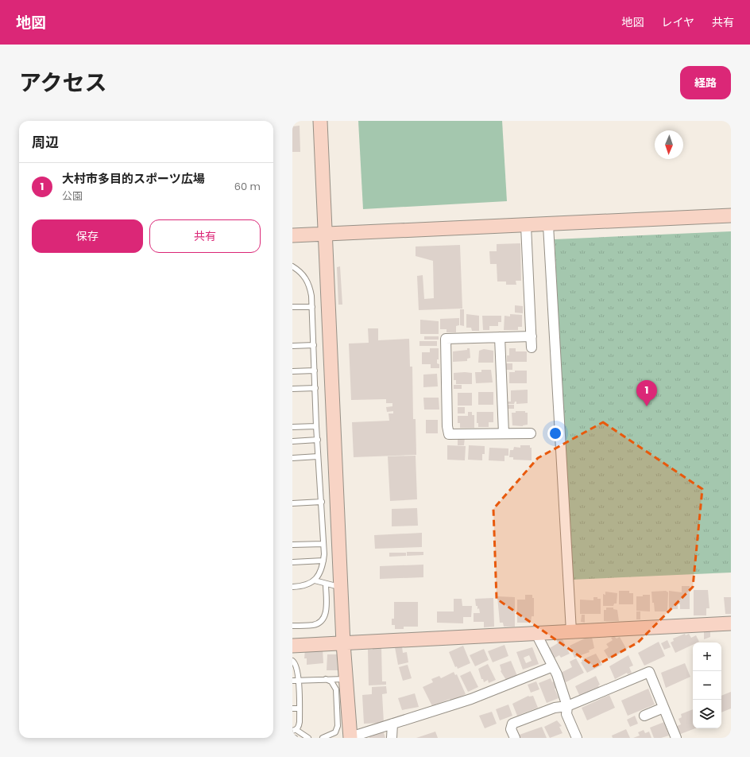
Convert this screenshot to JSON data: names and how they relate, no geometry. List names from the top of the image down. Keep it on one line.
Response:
{"north":"bottom","page":{"header":"地図","nav":["地図","レイヤ","共有"],"title":"アクセス","buttons":["経路",["保存","共有"]],"heading":"周辺","list":[{"mark":"1","name":"大村市多目的スポーツ広場","note":"公園","value":"60 m"}],"pins":"1","map_buttons":["+","−"]}}
